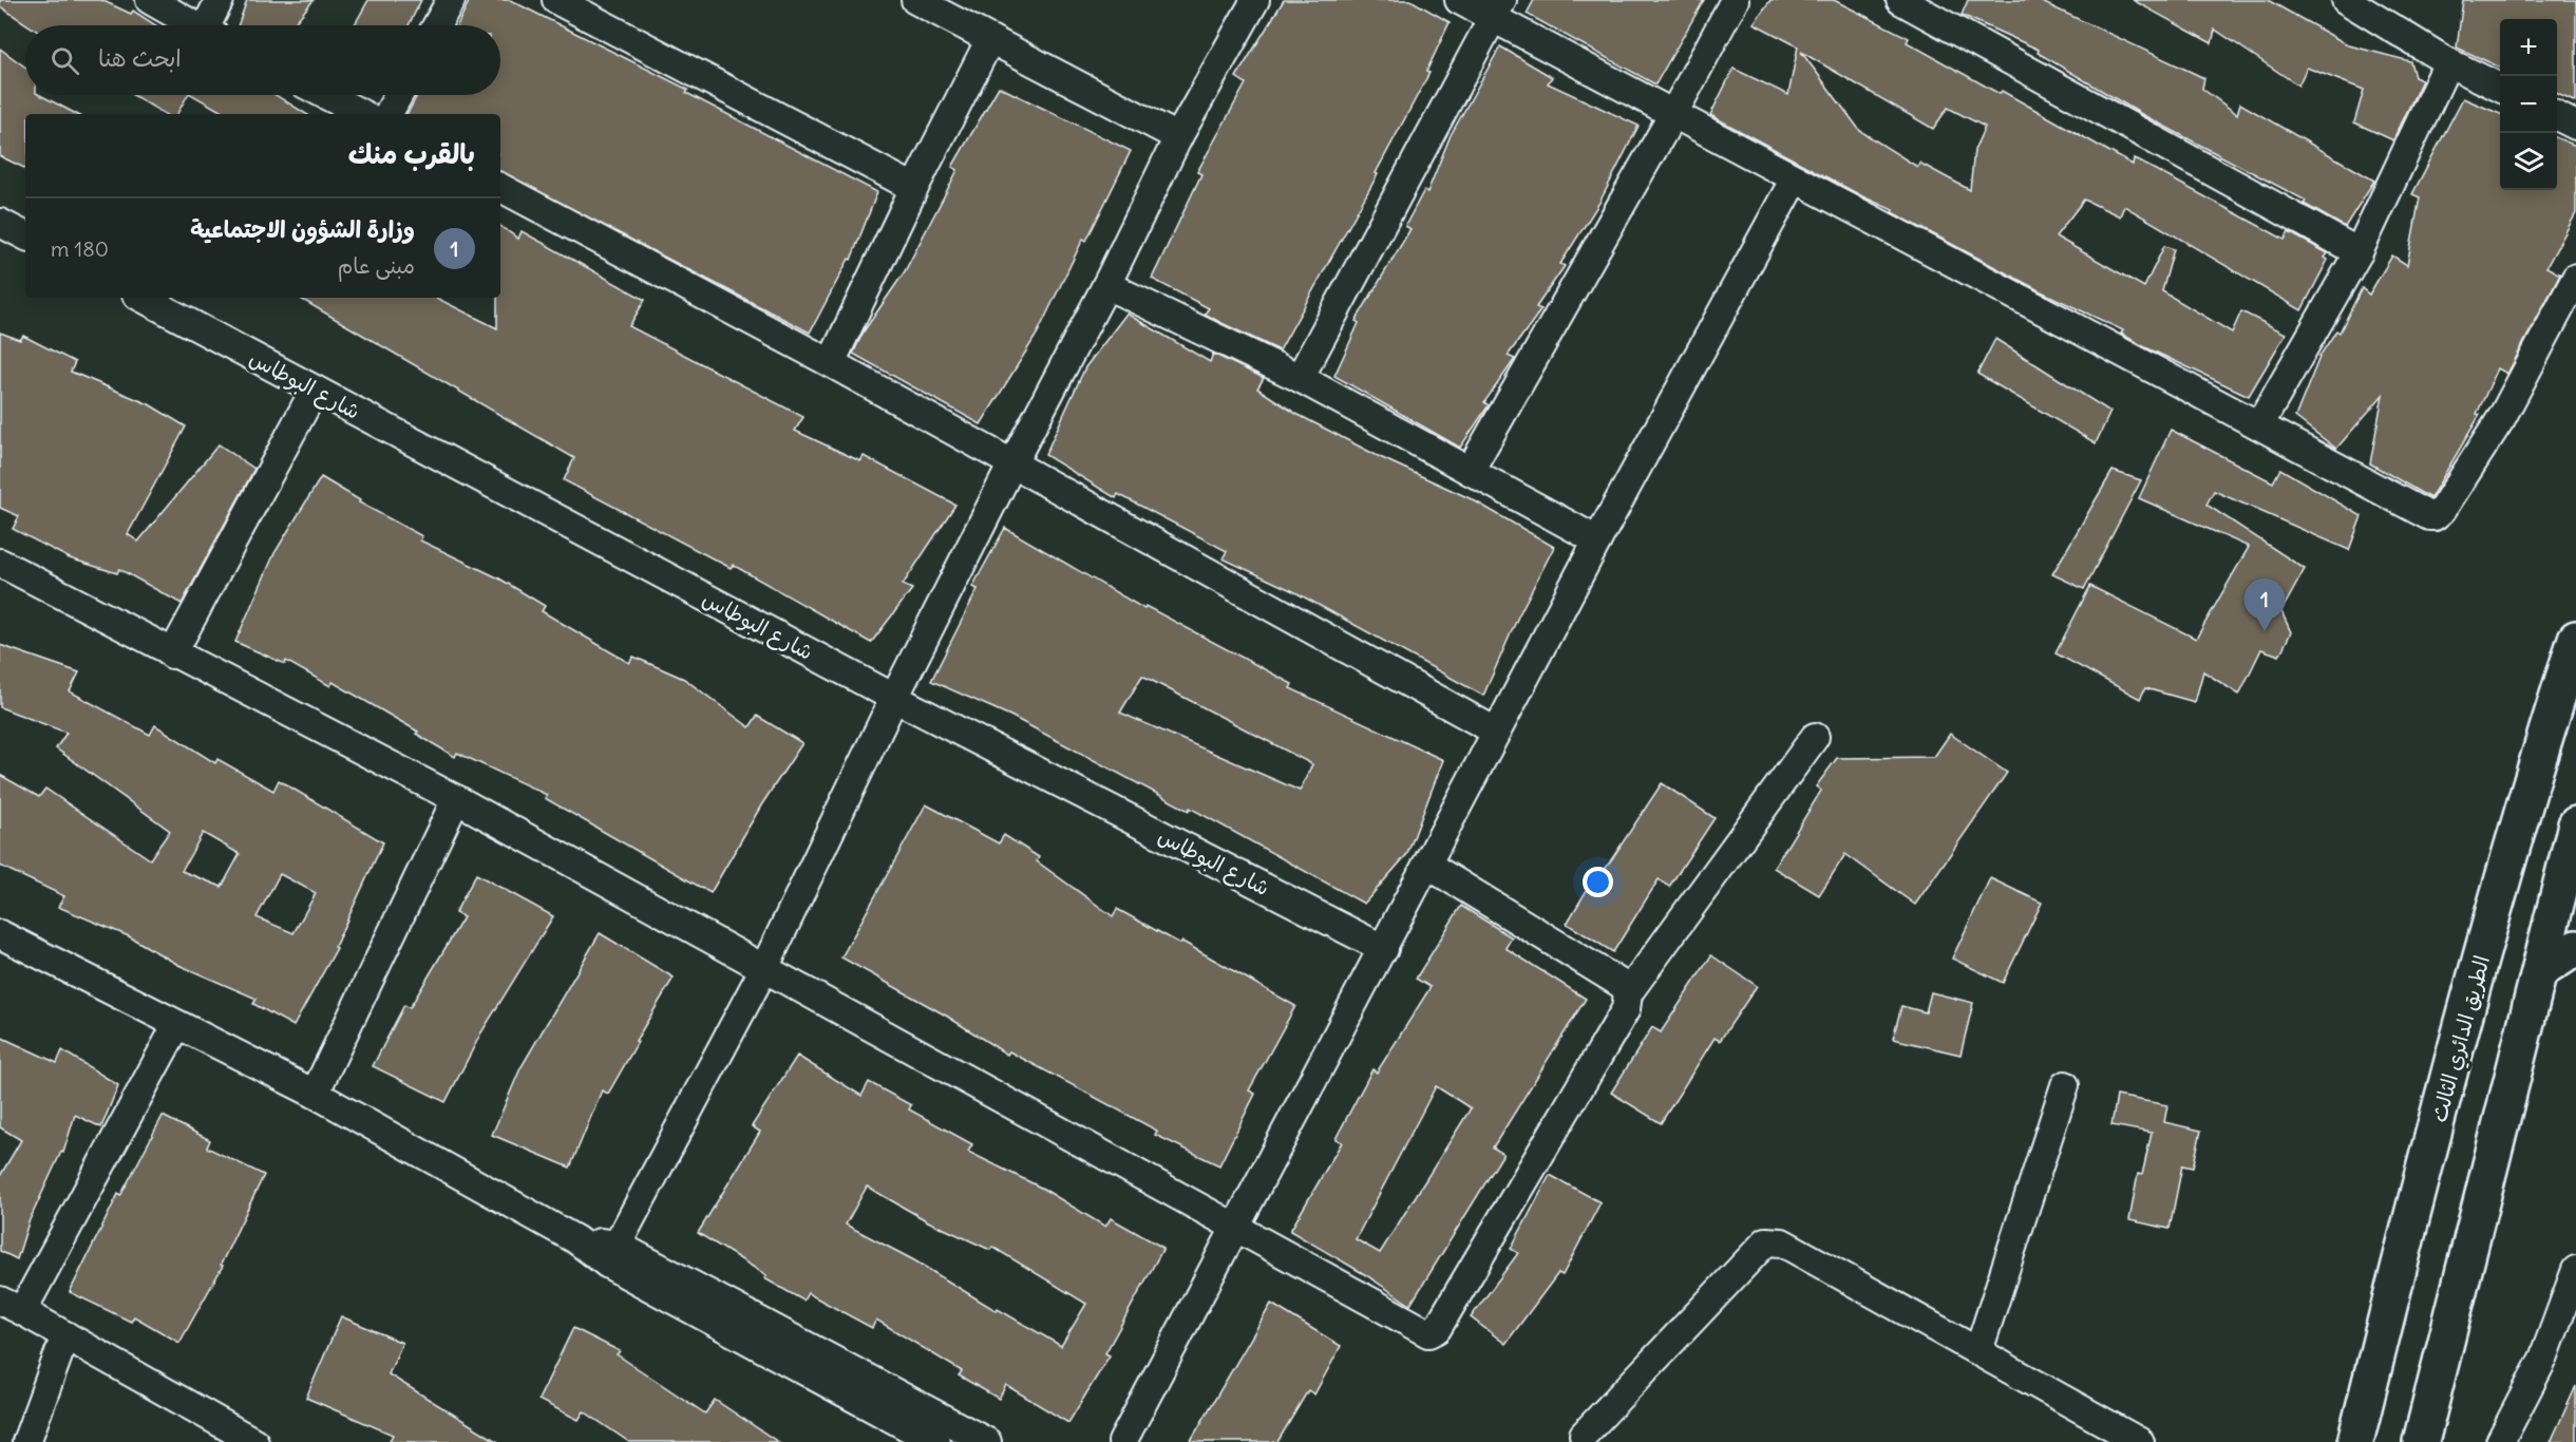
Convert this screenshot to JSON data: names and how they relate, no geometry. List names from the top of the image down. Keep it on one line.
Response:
{"streets":{"highway":["الطريق الدائري الثالث"],"street":["شارع البوطاس"]},"page":{"map_buttons":["+","−"],"search":"ابحث هنا","heading":"بالقرب منك","list":[{"mark":"1","name":"وزارة الشؤون الاجتماعية","note":"مبنى عام","value":"180 m"}],"pins":"1"}}
